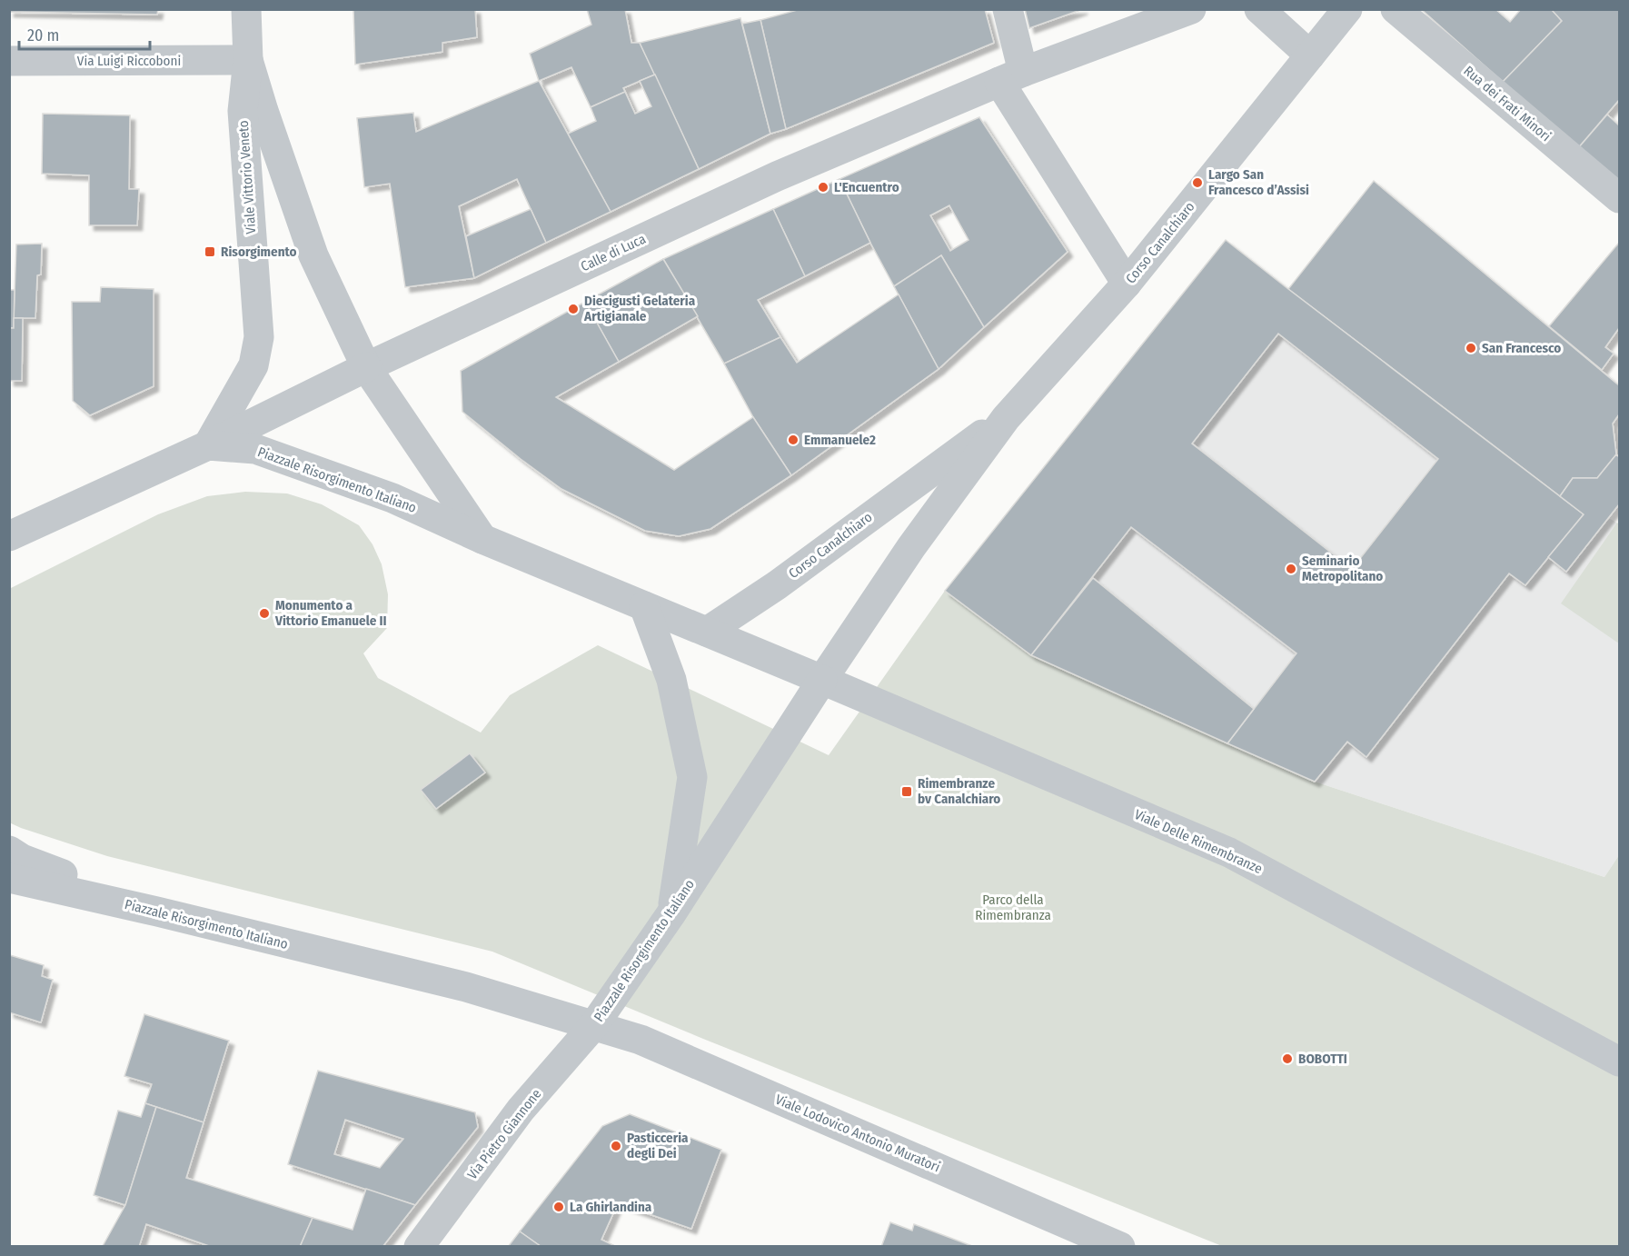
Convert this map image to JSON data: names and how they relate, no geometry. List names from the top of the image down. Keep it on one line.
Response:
{"streets":{"street":["Via Luigi Riccoboni","Rua dei Frati Minori","Viale Vittorio Veneto","Corso Canalchiaro","Calle di Luca","Piazzale Risorgimento Italiano","Viale Delle Rimembranze","Viale Lodovico Antonio Muratori","Via Pietro Giannone"]},"crossings":[["Via Luigi Riccoboni","Viale Vittorio Veneto"],["Viale Vittorio Veneto","Calle di Luca"],["Viale Vittorio Veneto","Piazzale Risorgimento Italiano"],["Corso Canalchiaro","Piazzale Risorgimento Italiano"],["Corso Canalchiaro","Viale Delle Rimembranze"],["Calle di Luca","Piazzale Risorgimento Italiano"],["Piazzale Risorgimento Italiano","Viale Delle Rimembranze"],["Piazzale Risorgimento Italiano","Viale Lodovico Antonio Muratori"],["Piazzale Risorgimento Italiano","Via Pietro Giannone"],["Viale Lodovico Antonio Muratori","Via Pietro Giannone"]],"parks":["Parco della Rimembranza"],"places":{"other":["Largo San Francesco d’Assisi","L'Encuentro","Diecigusti Gelateria Artigianale","San Francesco","Emmanuele2","Seminario Metropolitano","Monumento a Vittorio Emanuele II","BOBOTTI","Pasticceria degli Dei","La Ghirlandina"],"transit":["Risorgimento","Rimembranze bv Canalchiaro"]},"scale_bar":"20 m"}
